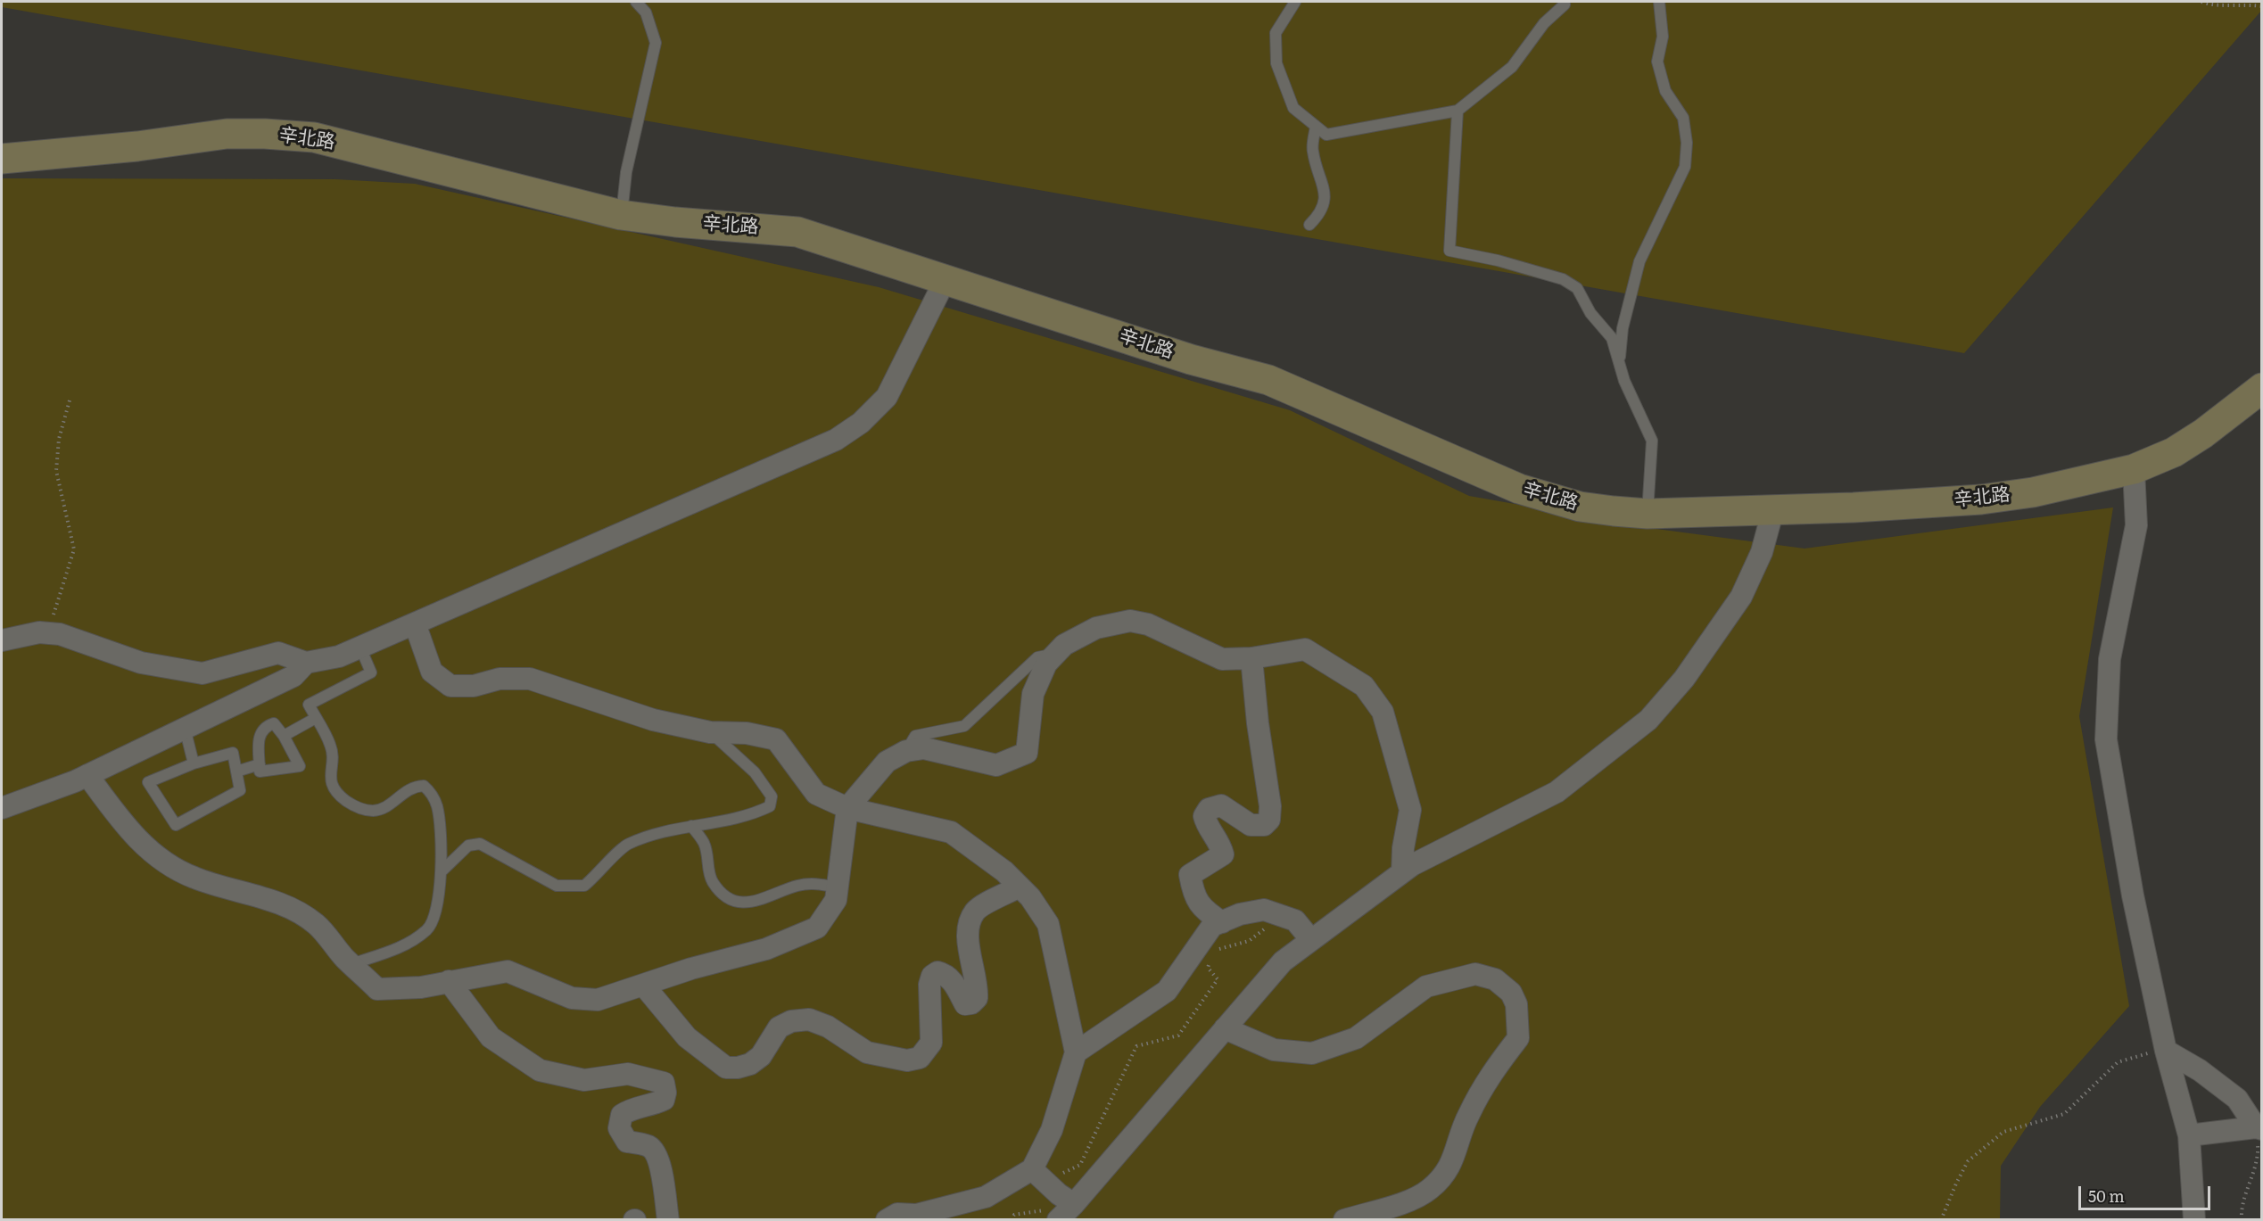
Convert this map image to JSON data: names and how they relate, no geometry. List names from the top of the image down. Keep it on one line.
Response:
{"streets":{"main road":["辛北路"]},"scale_bar":"50 m"}
